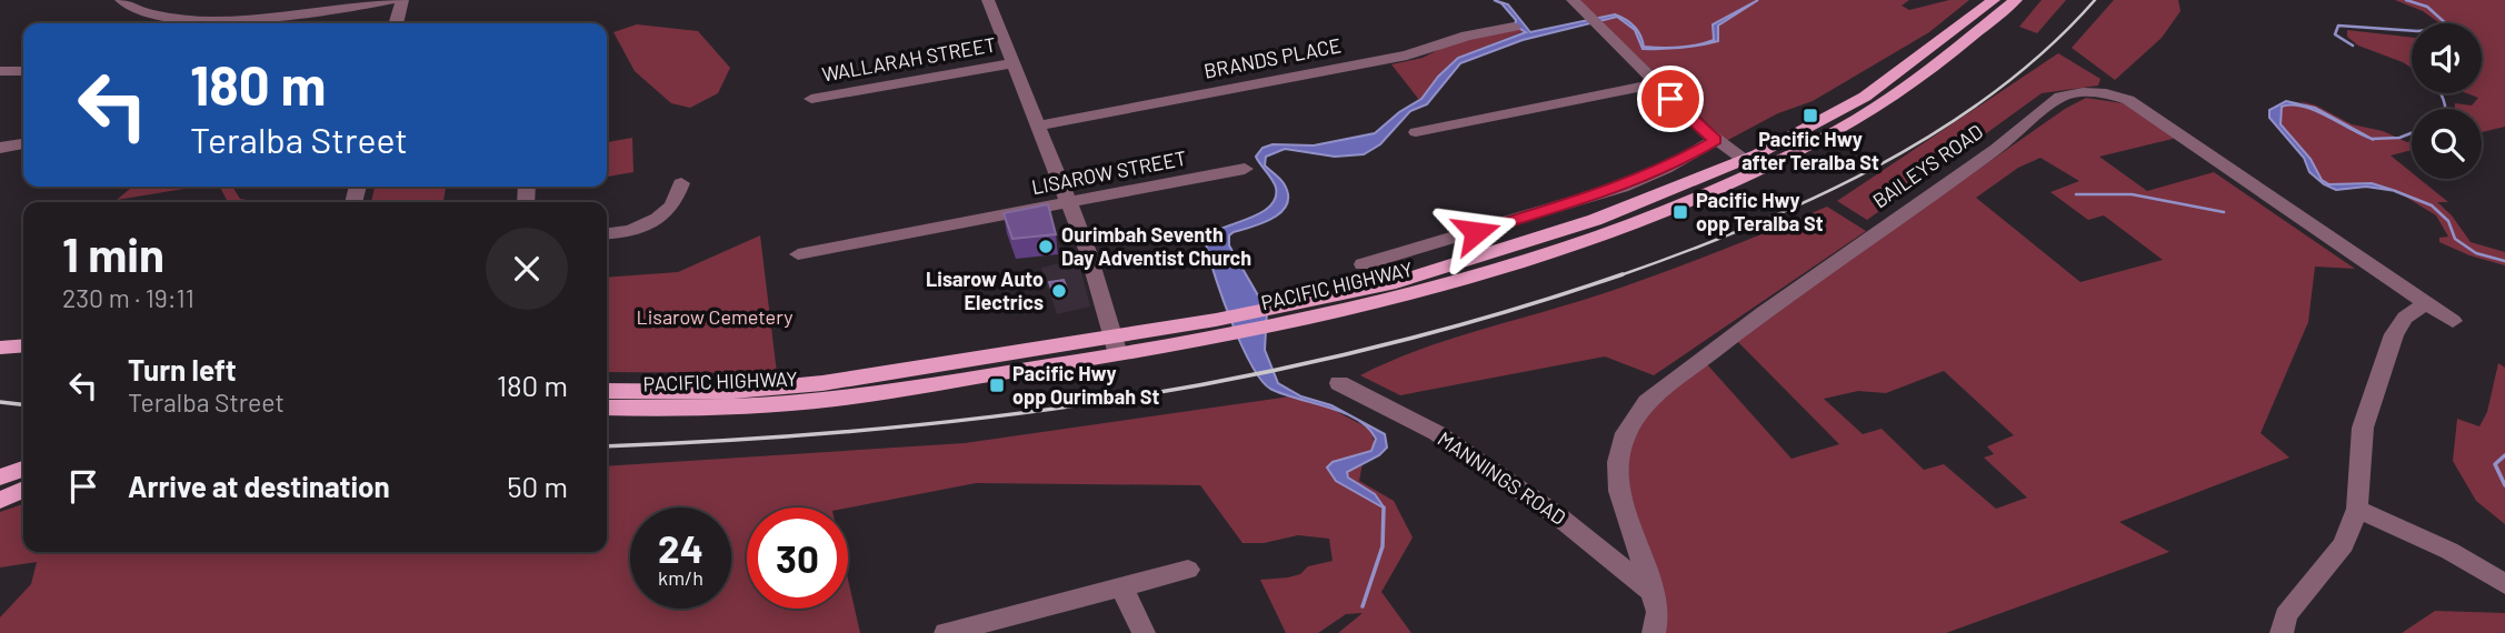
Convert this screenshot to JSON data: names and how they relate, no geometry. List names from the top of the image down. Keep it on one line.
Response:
{"streets":{"main road":["PACIFIC HIGHWAY"],"street":["BRANDS PLACE","WALLARAH STREET","BAILEYS ROAD","LISAROW STREET","MANNINGS ROAD"]},"crossings":[["BAILEYS ROAD","MANNINGS ROAD"]],"parks":["Lisarow Cemetery"],"places":{"transit":["Pacific Hwy after Teralba St","Pacific Hwy opp Teralba St","Pacific Hwy opp Ourimbah St"],"other":["Ourimbah Seventh Day Adventist Church","Lisarow Auto Electrics"]},"page":{"turn":["180 m","Teralba Street"],"heading":["1 min","230 m · 19:11"],"list":[{"name":"Turn left","note":"Teralba Street","value":"180 m"},{"name":"Arrive at destination","value":"50 m"}],"speed":"24 km/h","limit":"30"}}
